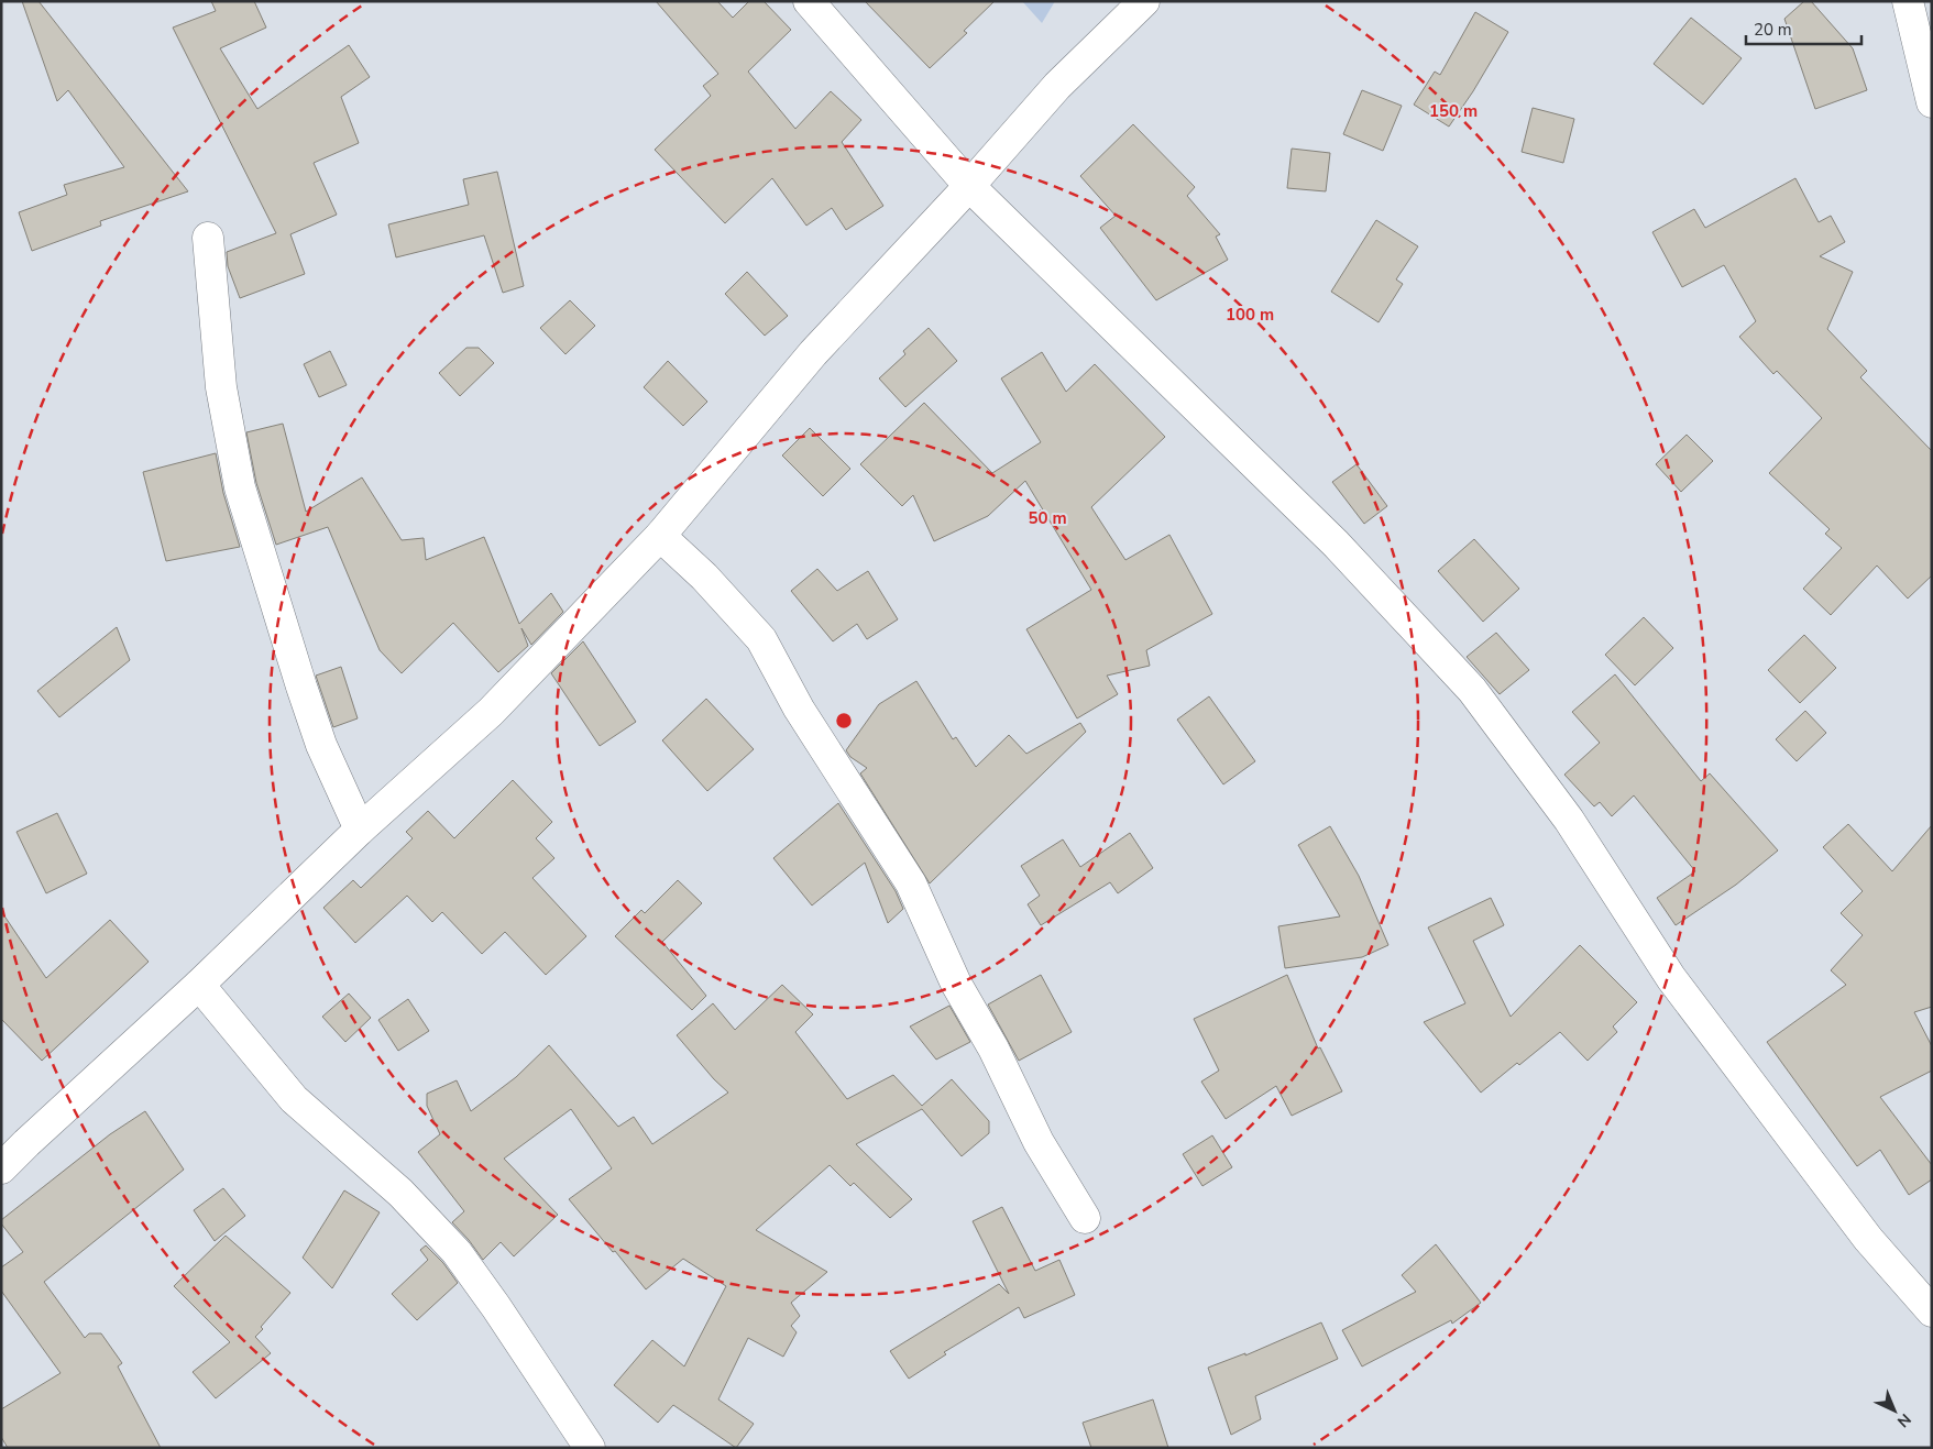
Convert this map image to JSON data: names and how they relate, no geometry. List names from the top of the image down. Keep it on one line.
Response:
{"scale_bar":"20 m","north":"bottom right","rings":["150 m","100 m","50 m"]}
